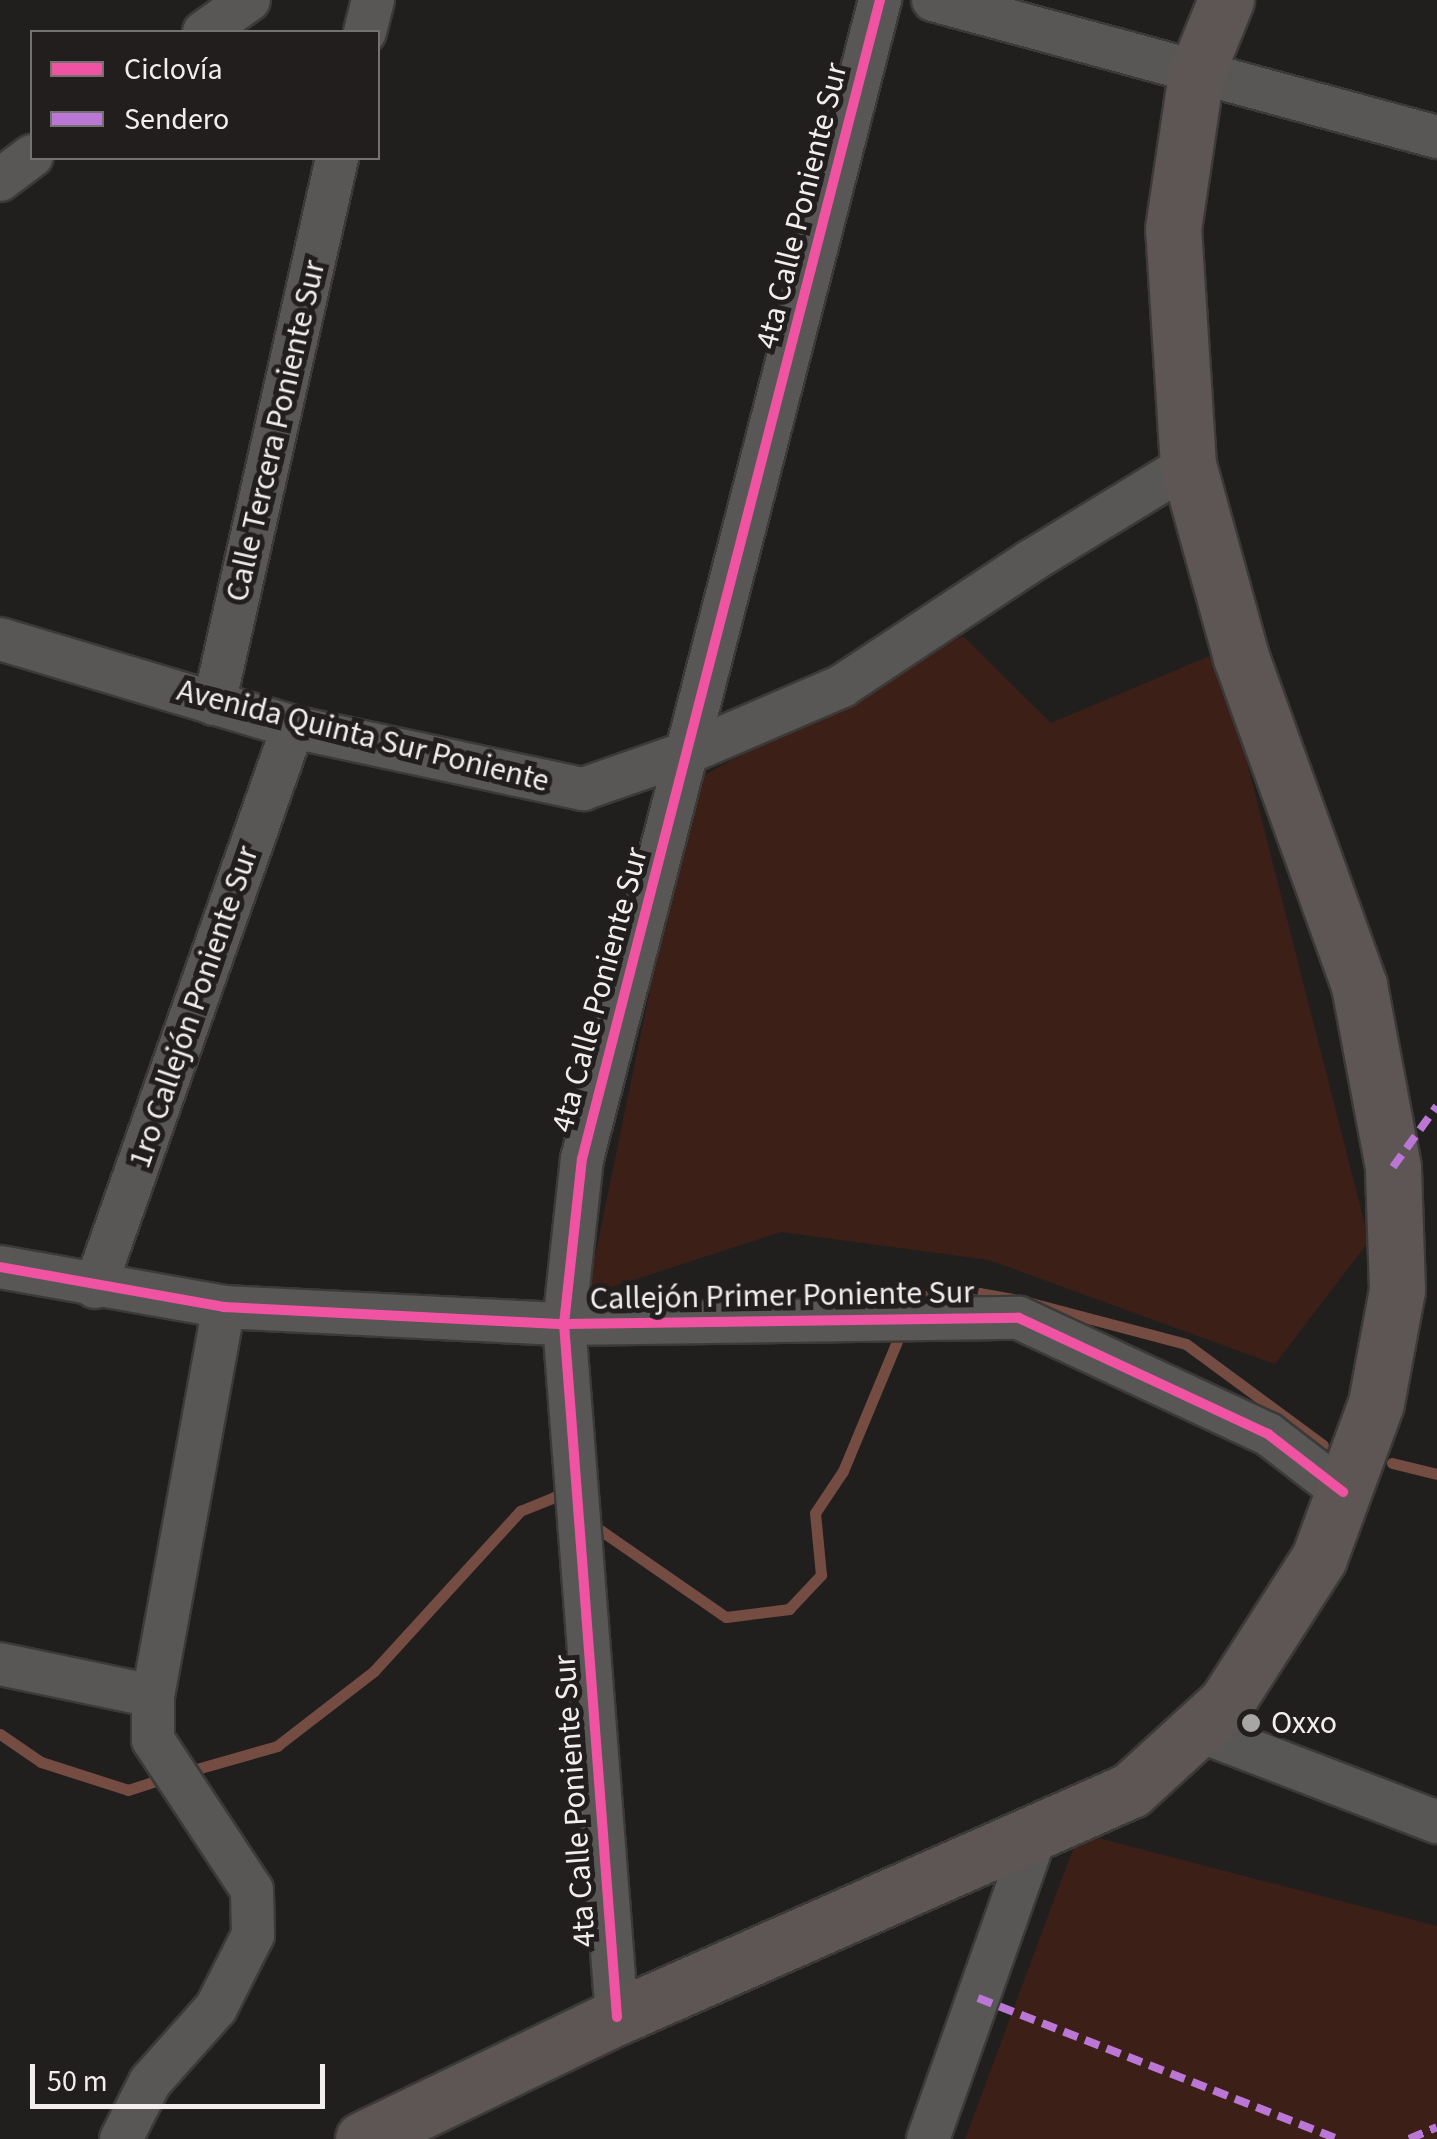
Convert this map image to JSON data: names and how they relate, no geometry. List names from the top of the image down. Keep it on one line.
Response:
{"streets":{"street":["4ta Calle Poniente Sur","Calle Tercera Poniente Sur","Avenida Quinta Sur Poniente","1ro Callejón Poniente Sur","Callejón Primer Poniente Sur"]},"crossings":[["4ta Calle Poniente Sur","Avenida Quinta Sur Poniente"],["4ta Calle Poniente Sur","Callejón Primer Poniente Sur"],["Calle Tercera Poniente Sur","Avenida Quinta Sur Poniente"],["Avenida Quinta Sur Poniente","1ro Callejón Poniente Sur"],["1ro Callejón Poniente Sur","Callejón Primer Poniente Sur"]],"places":["Oxxo"],"legend":["Ciclovía","Sendero"],"scale_bar":"50 m"}
